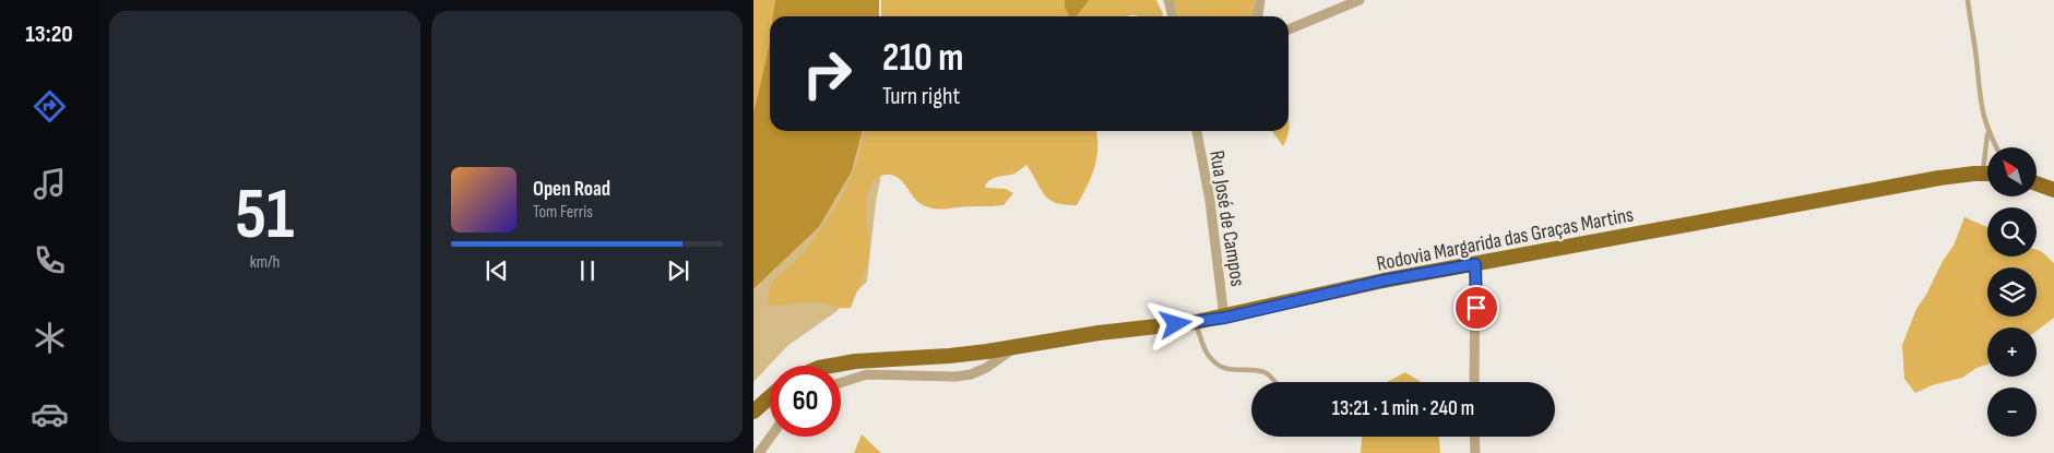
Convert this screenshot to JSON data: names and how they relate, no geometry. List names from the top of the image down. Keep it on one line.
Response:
{"streets":{"main road":["Rodovia Margarida das Graças Martins"],"street":["Rua José de Campos"]},"crossings":[["Rua José de Campos","Rodovia Margarida das Graças Martins"]],"north":"top left","page":{"tabs":"13:20","tile":["51","km/h"],"turn":["210 m","Turn right"],"map_buttons":["+","−"],"song":["Open Road","Tom Ferris"],"limit":"60","trip":"13:21 · 1 min · 240 m"}}
